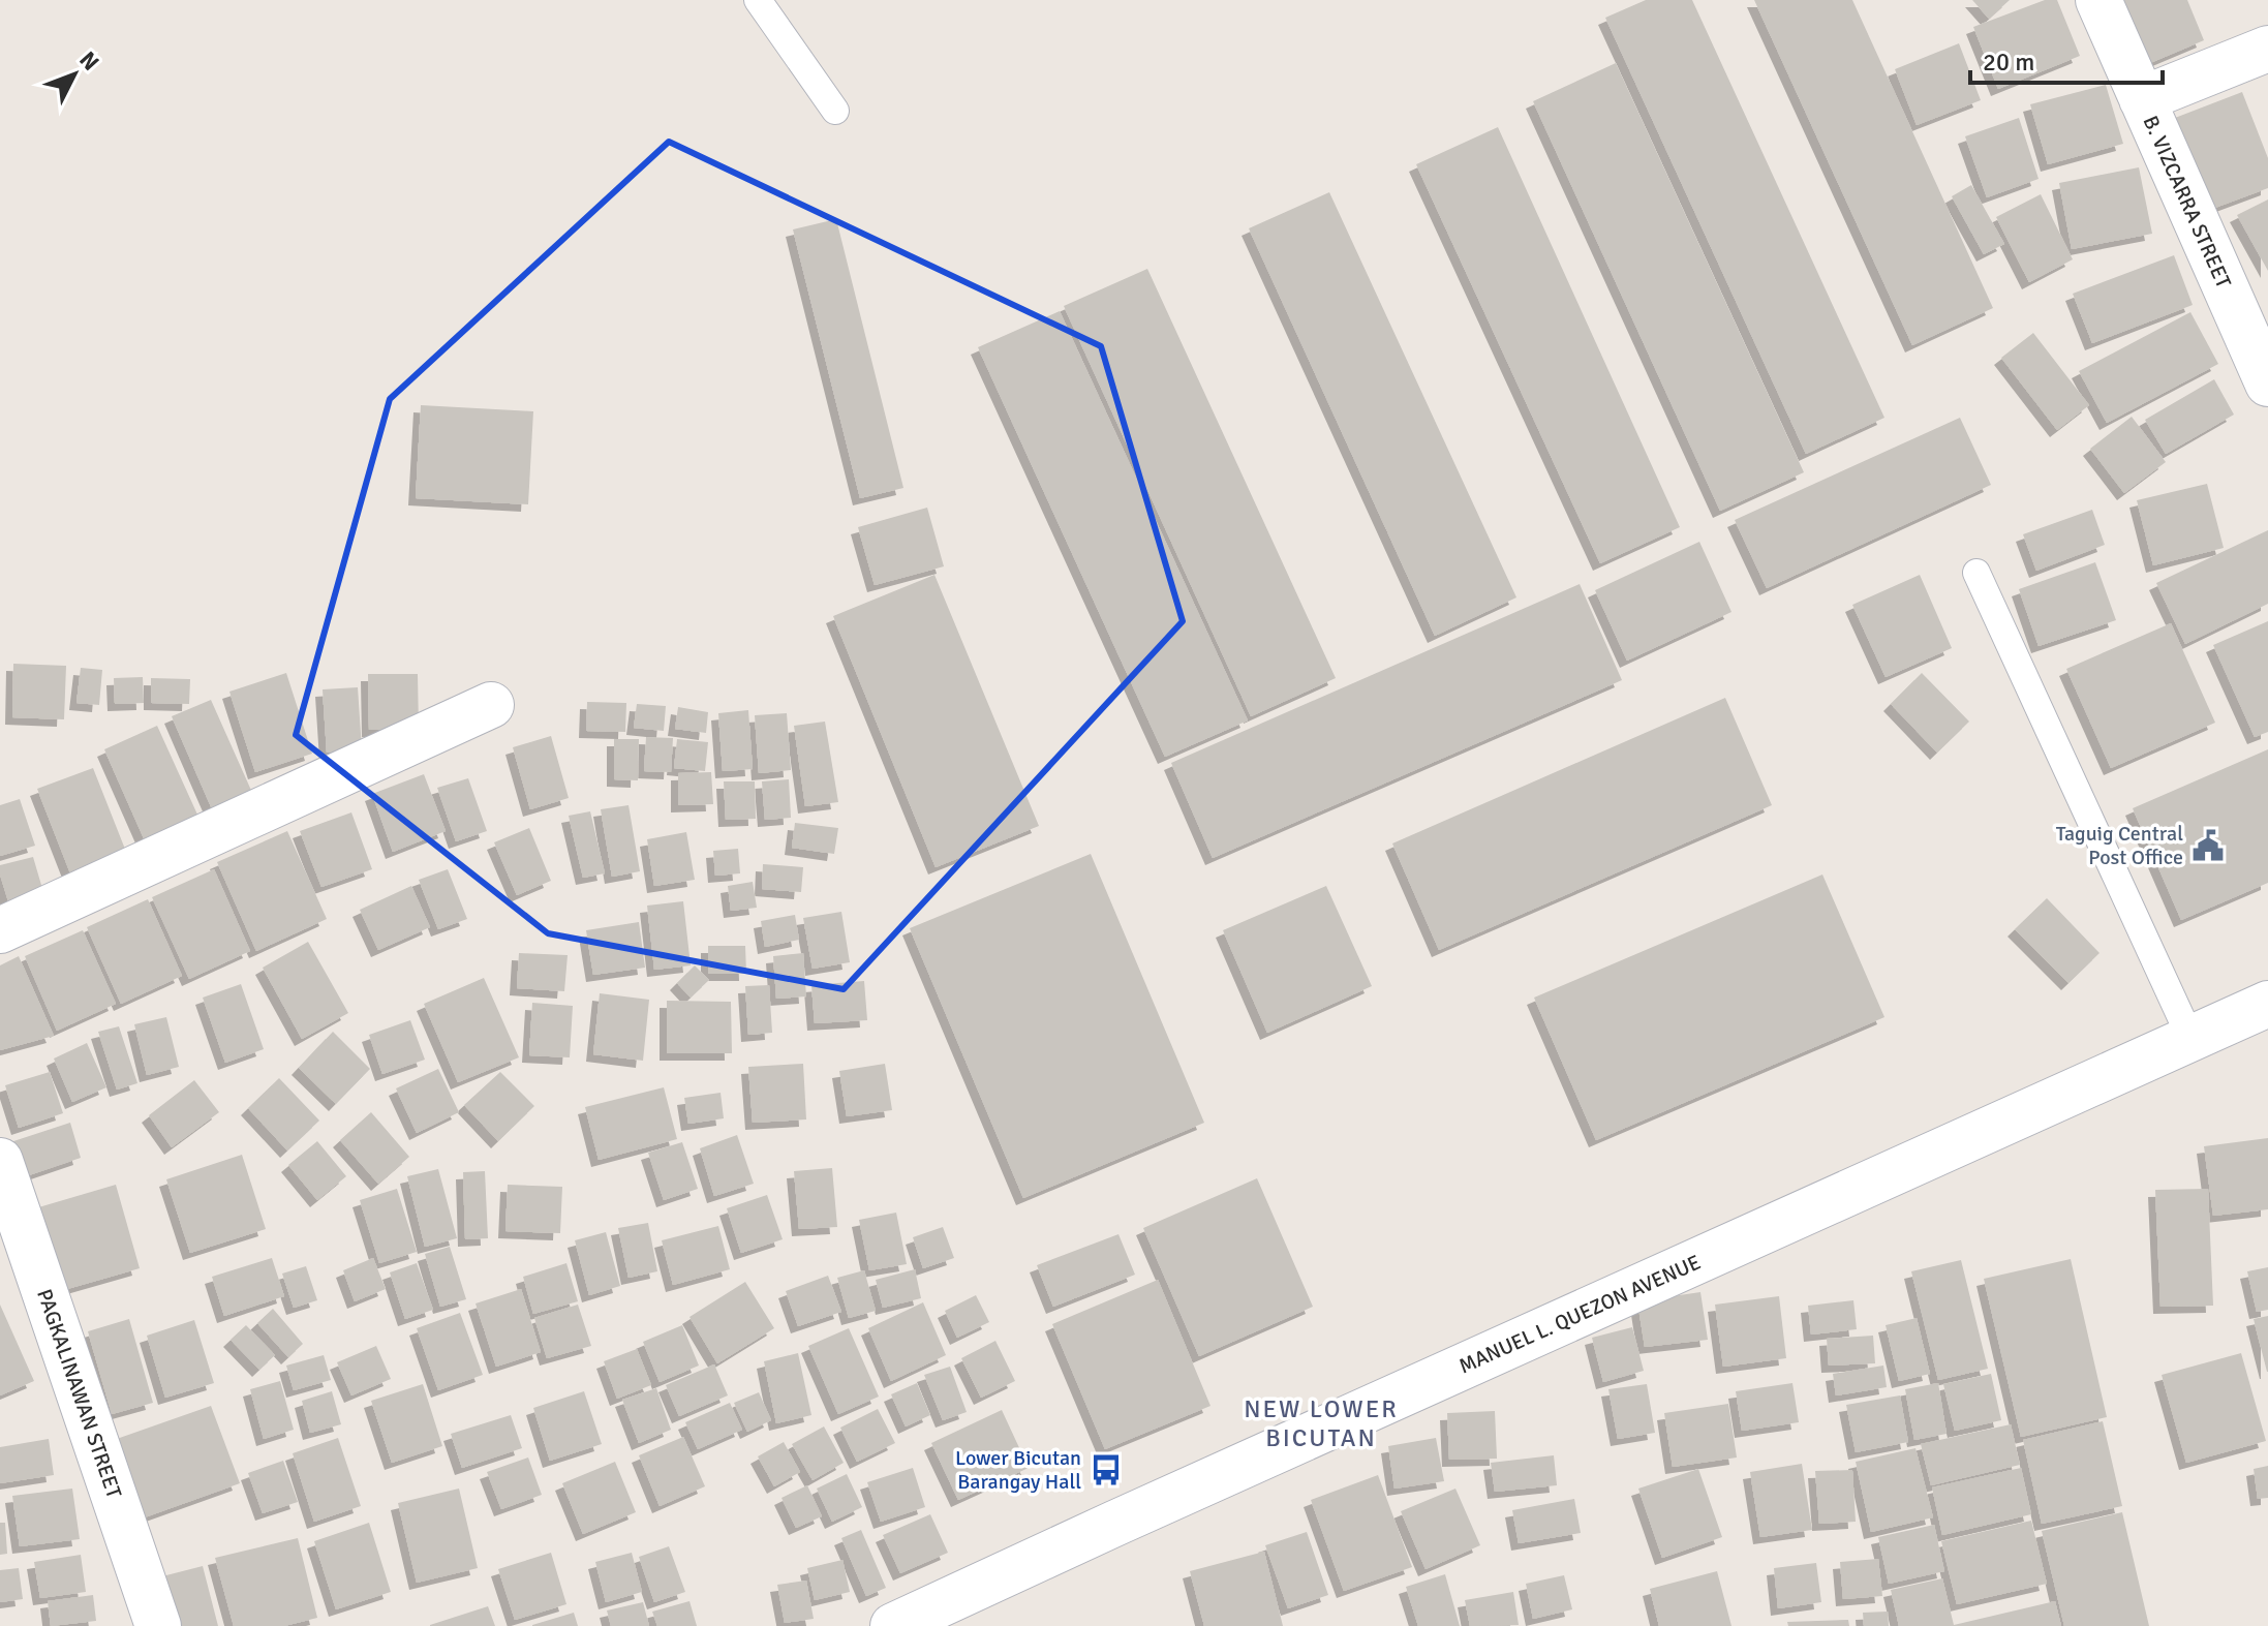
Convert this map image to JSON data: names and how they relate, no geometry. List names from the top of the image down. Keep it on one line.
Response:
{"streets":{"street":["B. VIZCARRA STREET","MANUEL L. QUEZON AVENUE","PAGKALINAWAN STREET"]},"districts":["NEW LOWER BICUTAN"],"places":{"public building":["Taguig Central Post Office"],"bus stop":["Lower Bicutan Barangay Hall"]},"scale_bar":"20 m","north":"top right"}
